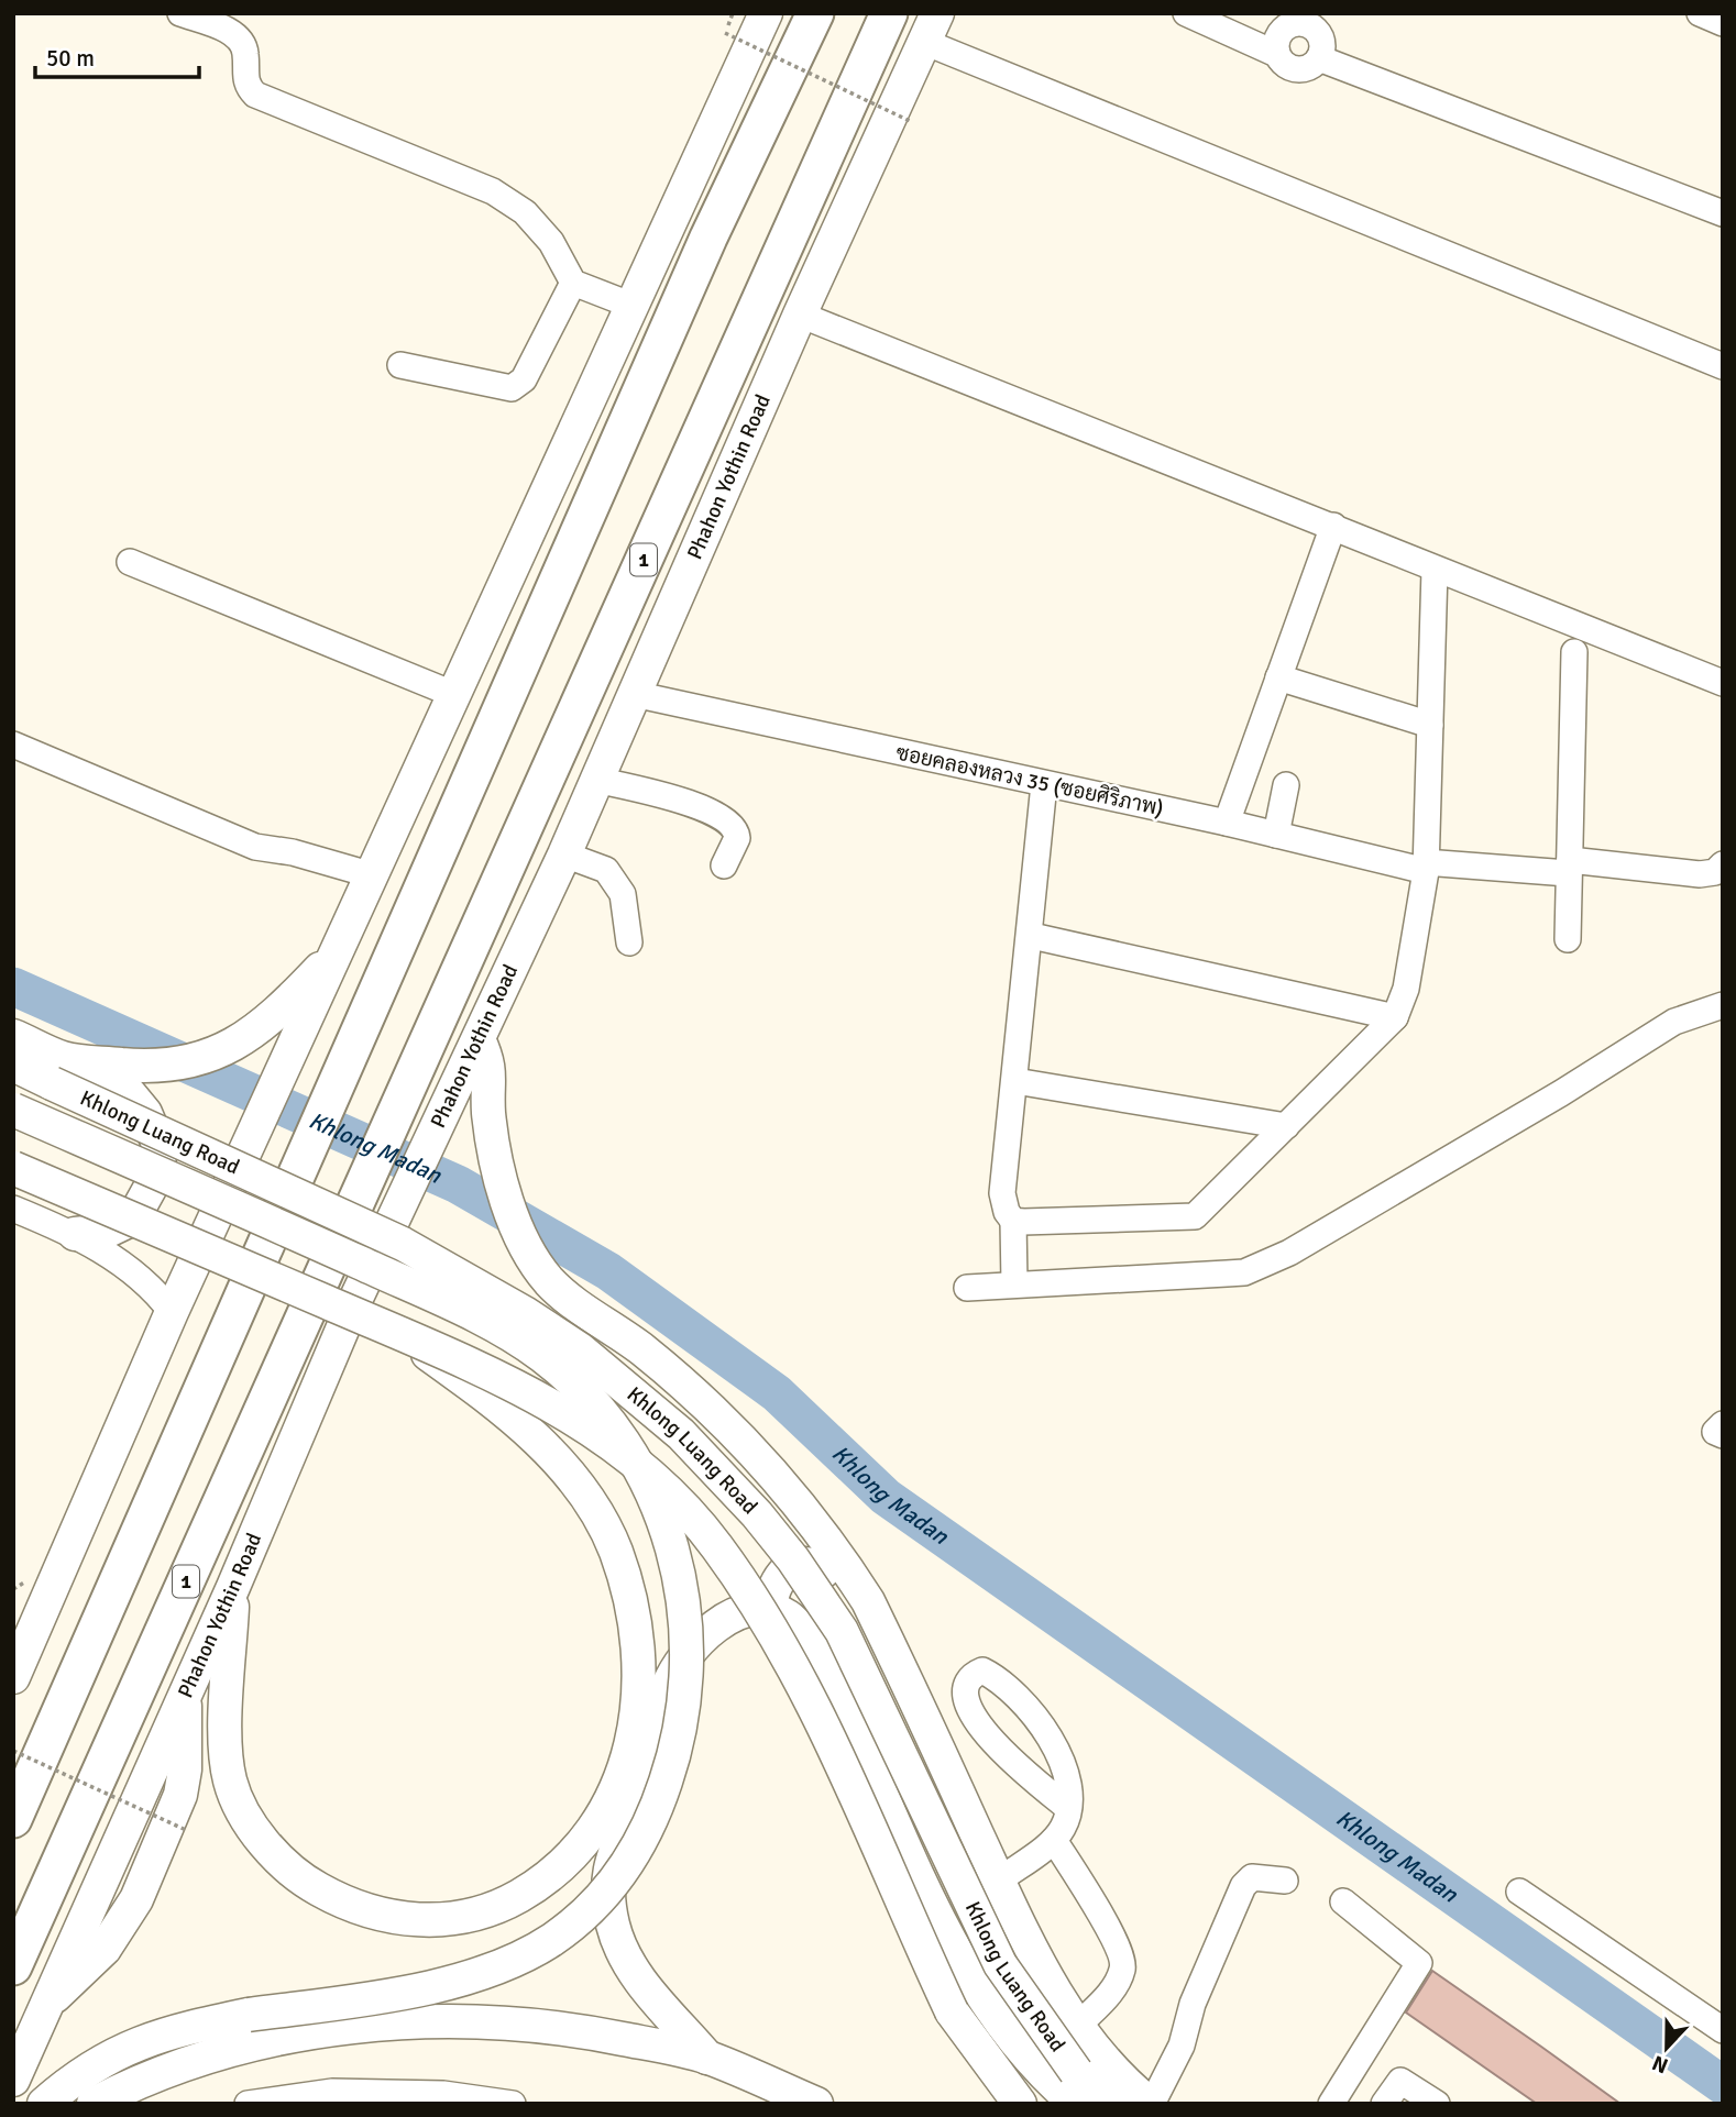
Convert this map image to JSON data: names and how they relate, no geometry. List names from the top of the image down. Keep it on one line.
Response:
{"streets":{"highway":["Phahon Yothin Road","1"],"main road":["Khlong Luang Road"],"street":["ซอยคลองหลวง 35 (ซอยศิริภาพ)"]},"crossings":[["Phahon Yothin Road","ซอยคลองหลวง 35 (ซอยศิริภาพ)"]],"water":["Khlong Madan"],"scale_bar":"50 m","north":"bottom"}
